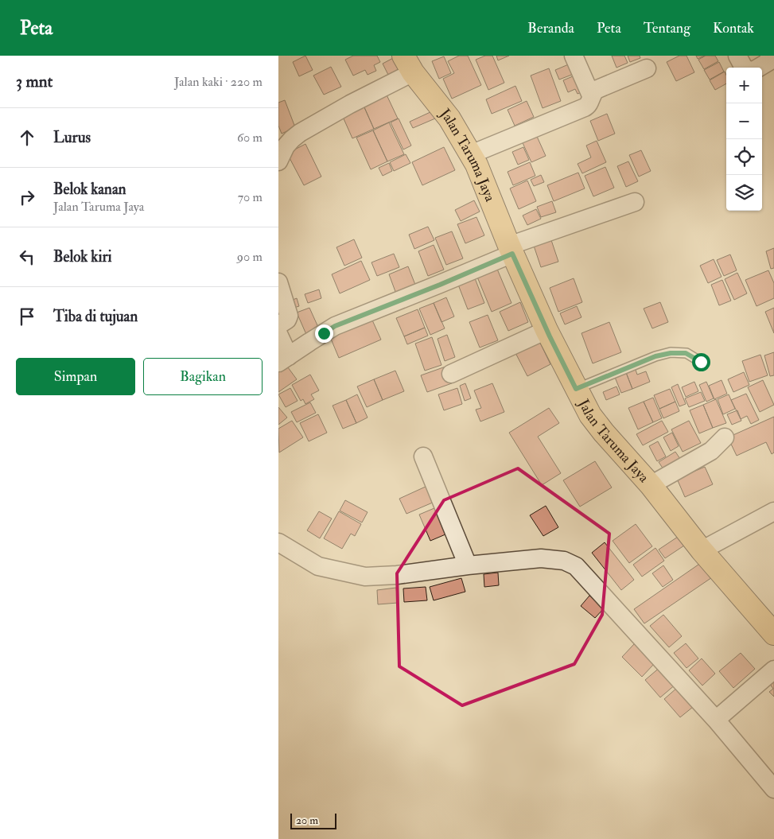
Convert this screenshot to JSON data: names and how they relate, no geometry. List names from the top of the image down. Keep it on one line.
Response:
{"streets":{"main road":["Jalan Taruma Jaya"]},"scale_bar":"20 m","page":{"header":"Peta","nav":["Beranda","Peta","Tentang","Kontak"],"heading":["3 mnt","Jalan kaki · 220 m"],"map_buttons":["+","−"],"list":[["Lurus","60 m"],["Belok kanan","Jalan Taruma Jaya","70 m"],["Belok kiri","90 m"],"Tiba di tujuan"],"buttons":["Simpan","Bagikan"],"scale":"20 m"}}
